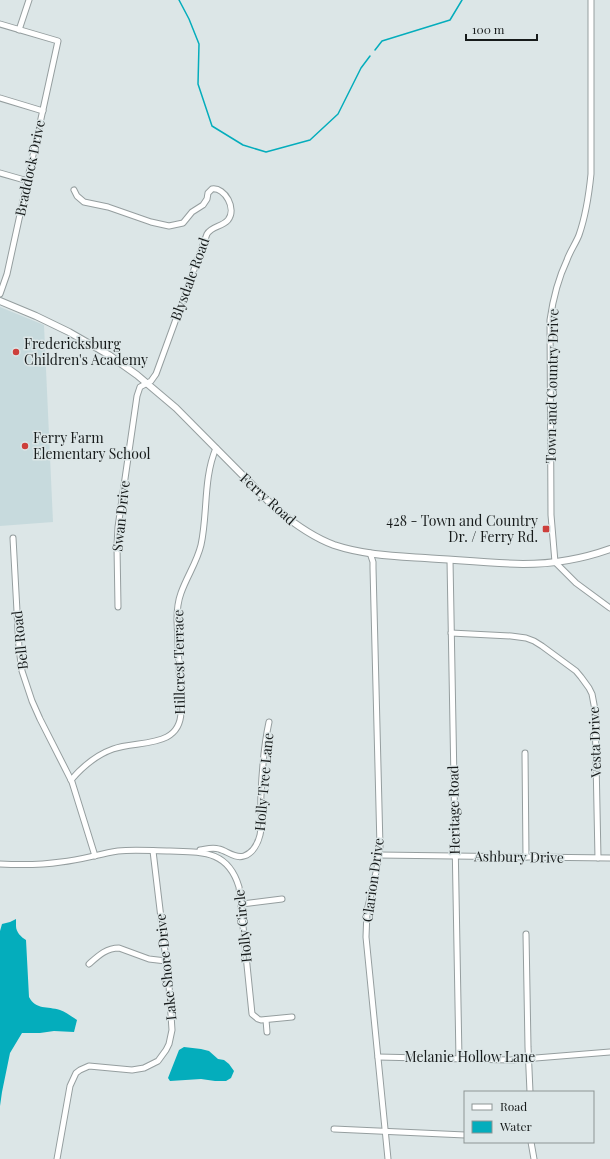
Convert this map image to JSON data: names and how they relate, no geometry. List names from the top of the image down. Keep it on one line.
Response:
{"streets":{"main road":["Ferry Road"],"street":["Braddock Drive","Blysdale Road","Town and Country Drive","Swan Drive","Bell Road","Hillcrest Terrace","Vesta Drive","Holly Tree Lane","Heritage Road","Ashbury Drive","Clarion Drive","Holly Circle","Lake Shore Drive","Melanie Hollow Lane"]},"crossings":[["Blysdale Road","Ferry Road"],["Blysdale Road","Swan Drive"],["Town and Country Drive","Ferry Road"],["Ferry Road","Swan Drive"],["Ferry Road","Hillcrest Terrace"],["Ferry Road","Heritage Road"],["Ferry Road","Clarion Drive"],["Bell Road","Hillcrest Terrace"],["Vesta Drive","Heritage Road"],["Vesta Drive","Ashbury Drive"],["Holly Tree Lane","Holly Circle"],["Heritage Road","Ashbury Drive"],["Heritage Road","Melanie Hollow Lane"],["Ashbury Drive","Clarion Drive"],["Clarion Drive","Melanie Hollow Lane"],["Holly Circle","Lake Shore Drive"]],"places":{"other":["Fredericksburg Children's Academy","Ferry Farm Elementary School"],"transit":["428 - Town and Country Dr. / Ferry Rd."]},"legend":["Road","Water"],"scale_bar":"100 m"}
